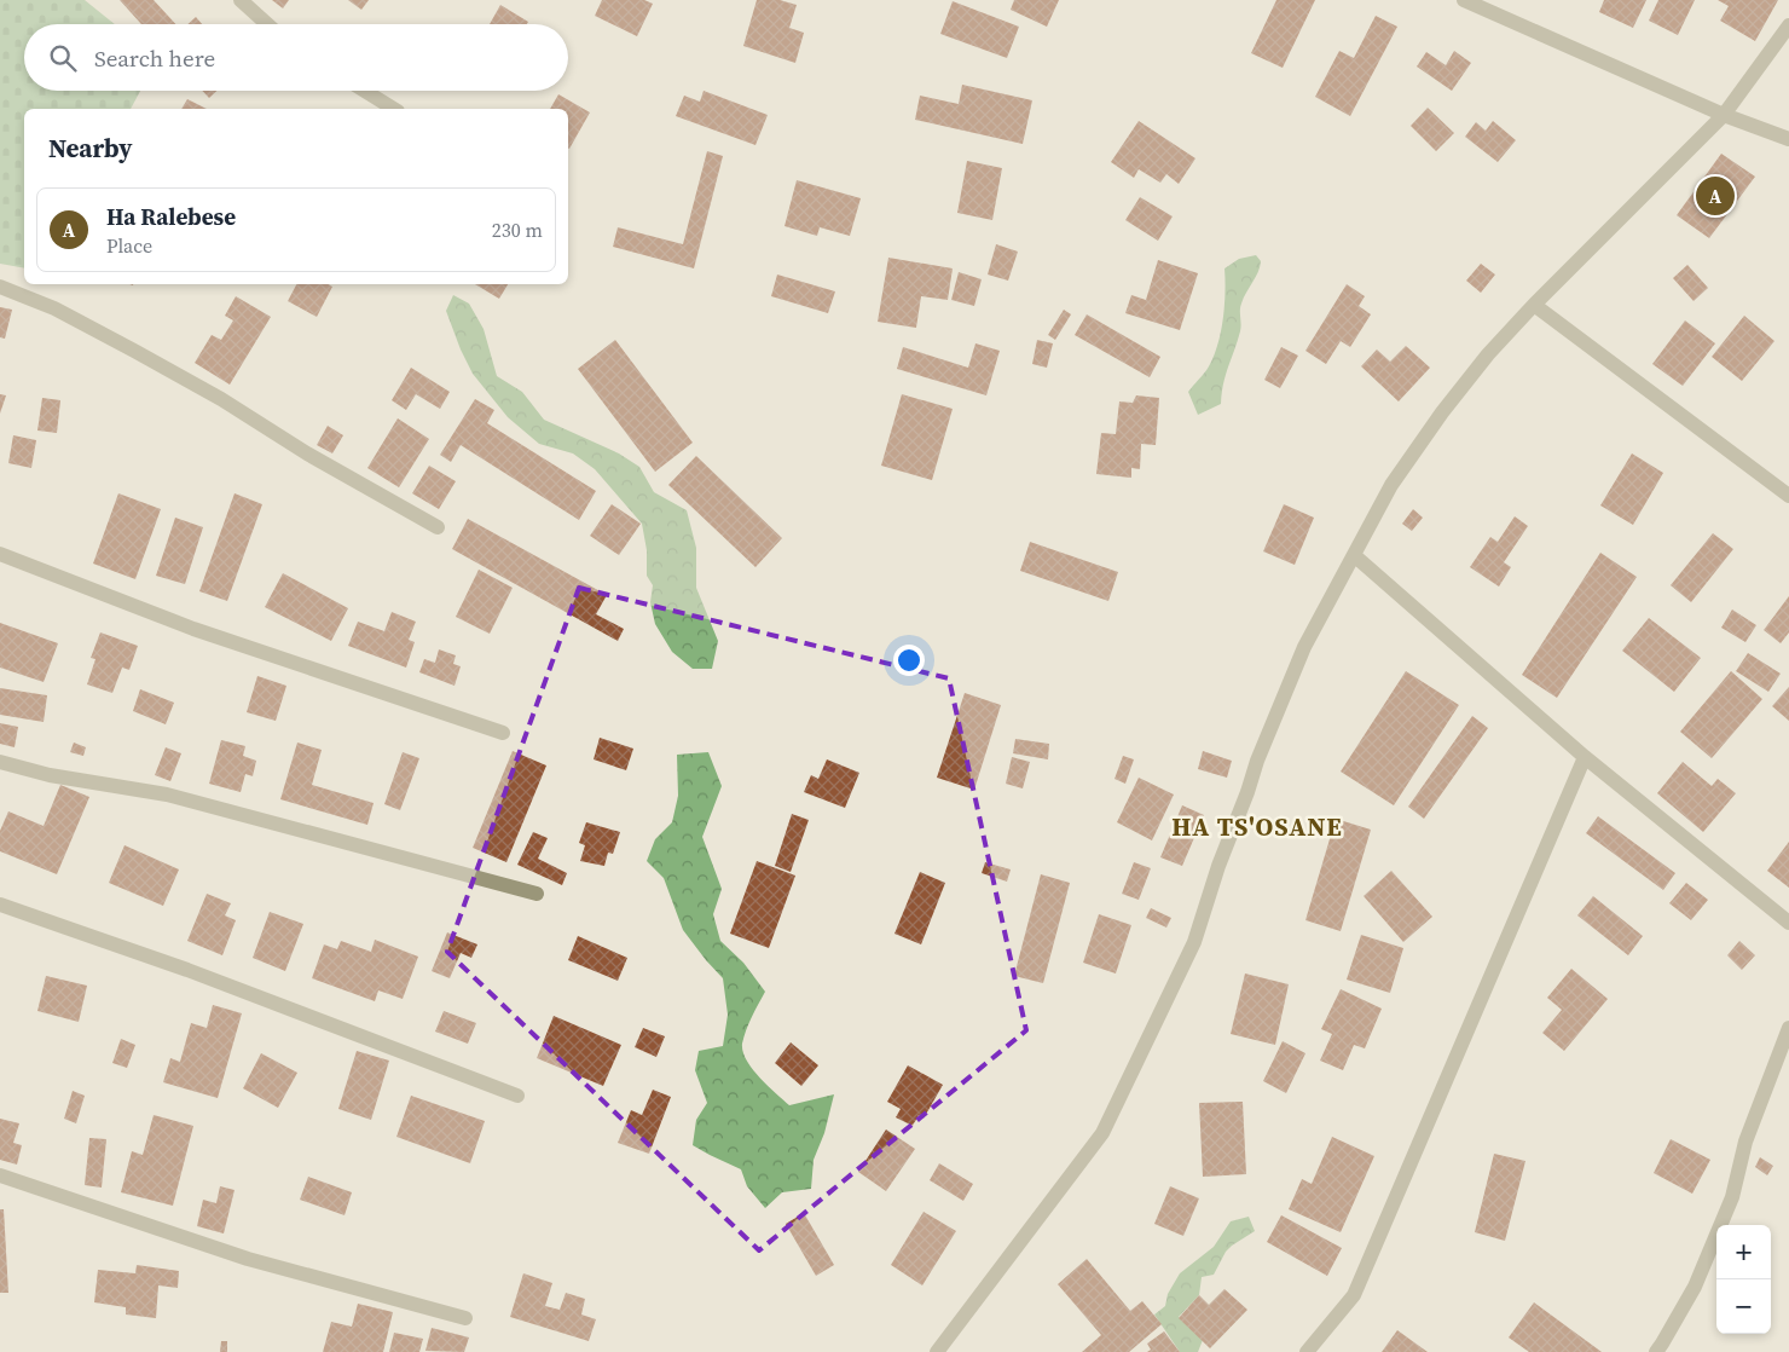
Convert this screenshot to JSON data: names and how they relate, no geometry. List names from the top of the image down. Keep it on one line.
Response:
{"districts":["HA TS'OSANE"],"page":{"search":"Search here","heading":"Nearby","pins":"A","list":[{"mark":"A","name":"Ha Ralebese","note":"Place","value":"230 m"}],"map_buttons":["+","−"]}}
